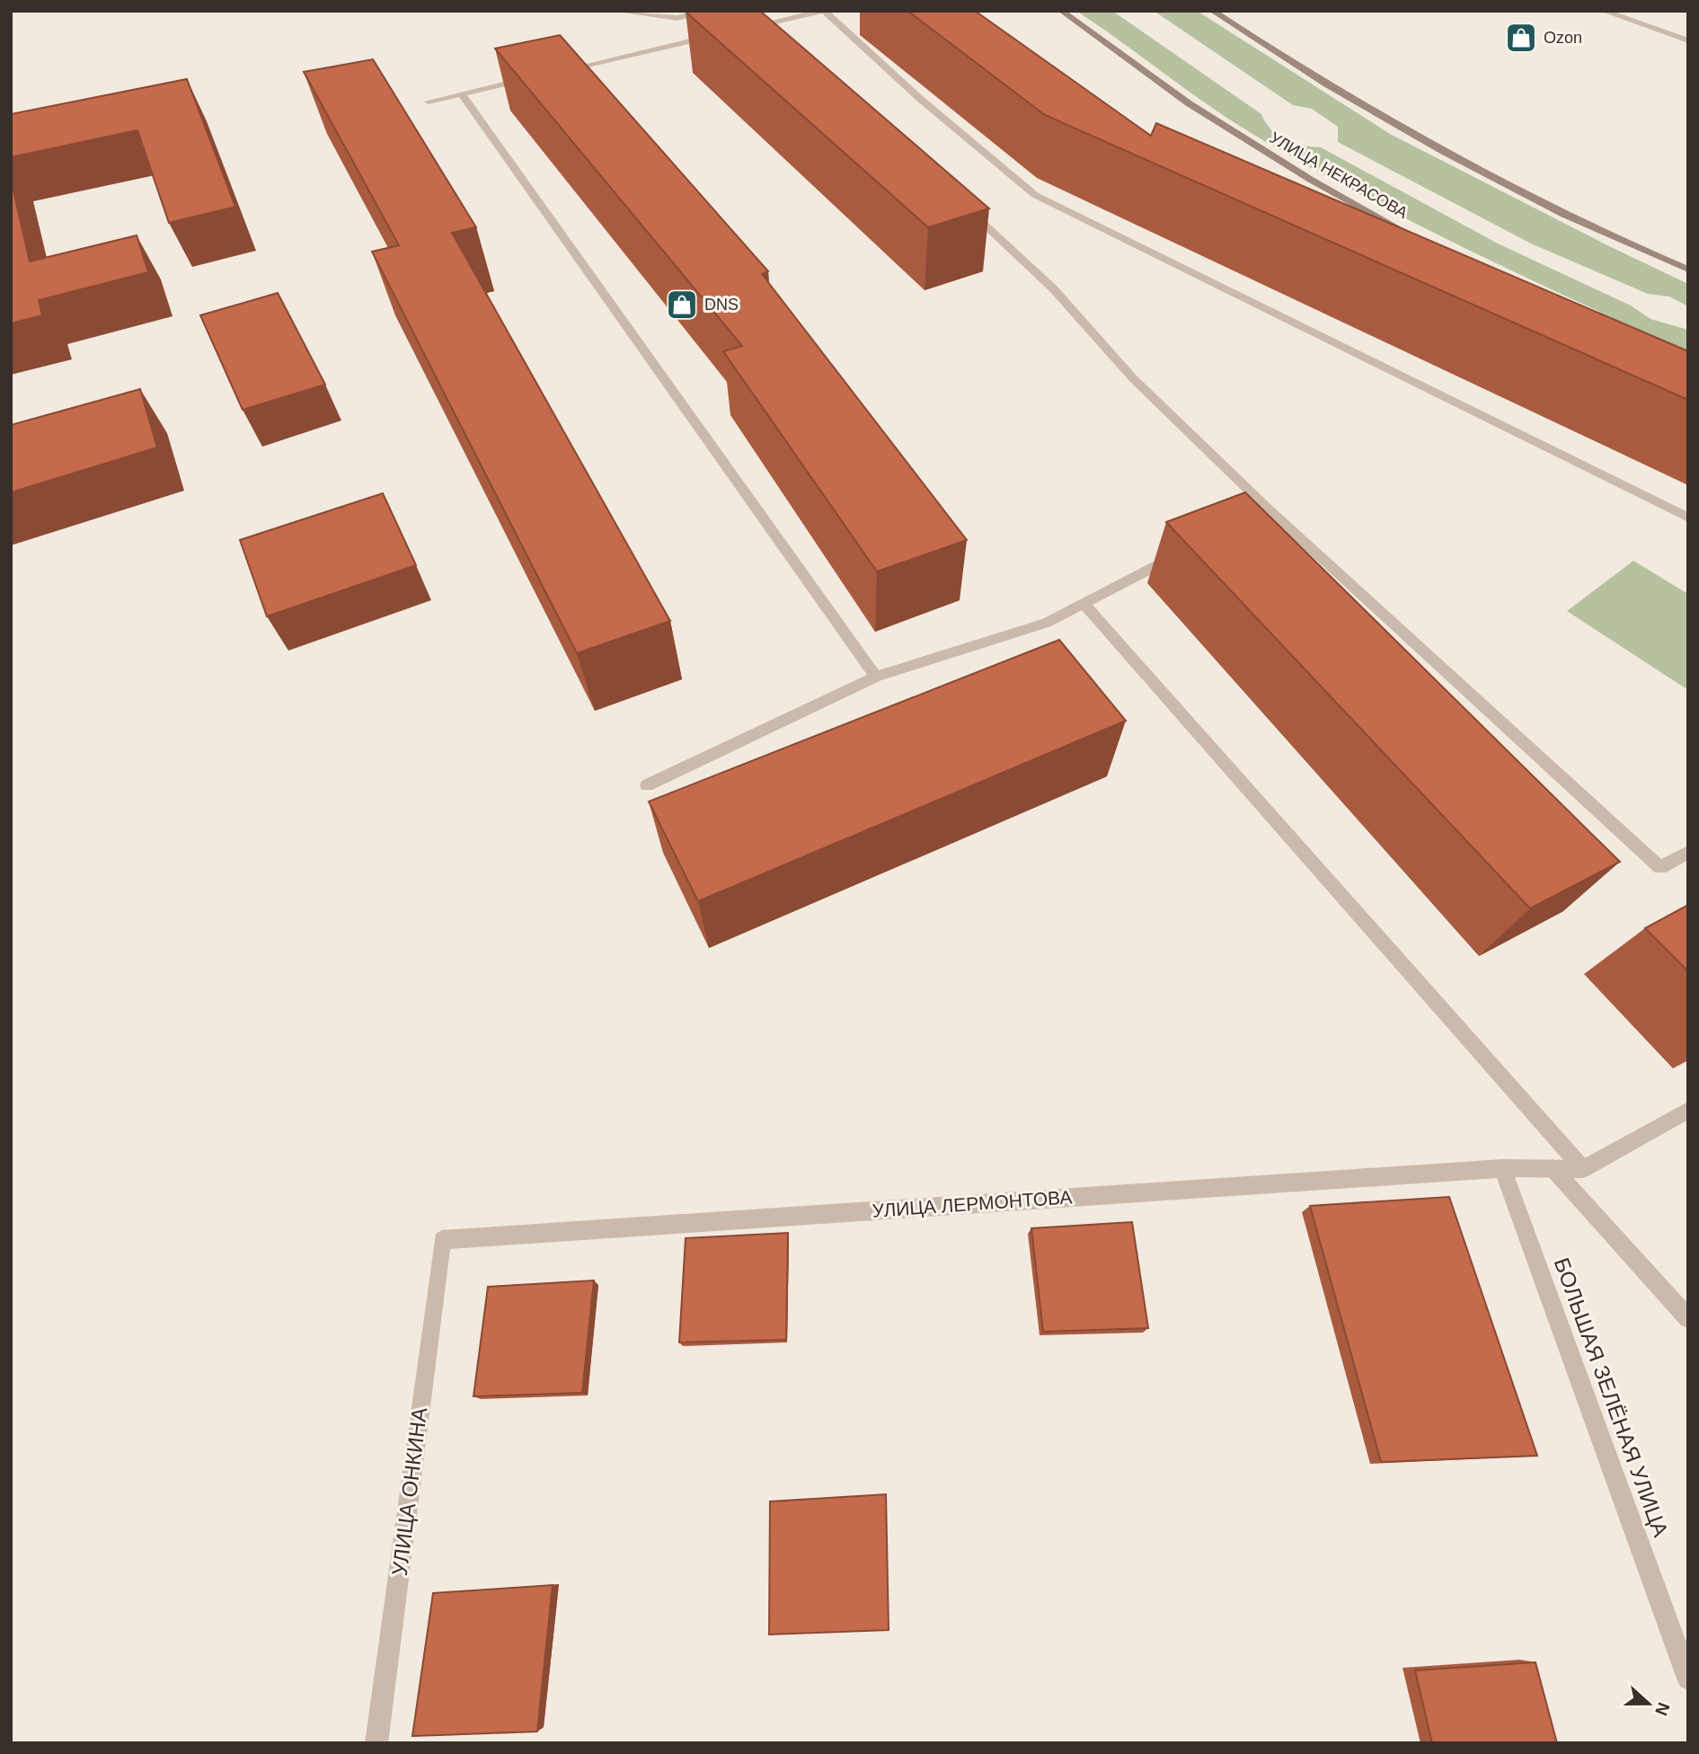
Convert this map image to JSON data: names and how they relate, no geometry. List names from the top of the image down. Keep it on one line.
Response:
{"streets":{"main road":["УЛИЦА НЕКРАСОВА"],"street":["УЛИЦА ЛЕРМОНТОВА","БОЛЬШАЯ ЗЕЛЁНАЯ УЛИЦА","УЛИЦА ОНКИНА"]},"crossings":[["УЛИЦА ЛЕРМОНТОВА","БОЛЬШАЯ ЗЕЛЁНАЯ УЛИЦА"],["УЛИЦА ЛЕРМОНТОВА","УЛИЦА ОНКИНА"]],"places":{"shop":["Ozon","DNS"]},"north":"right"}
